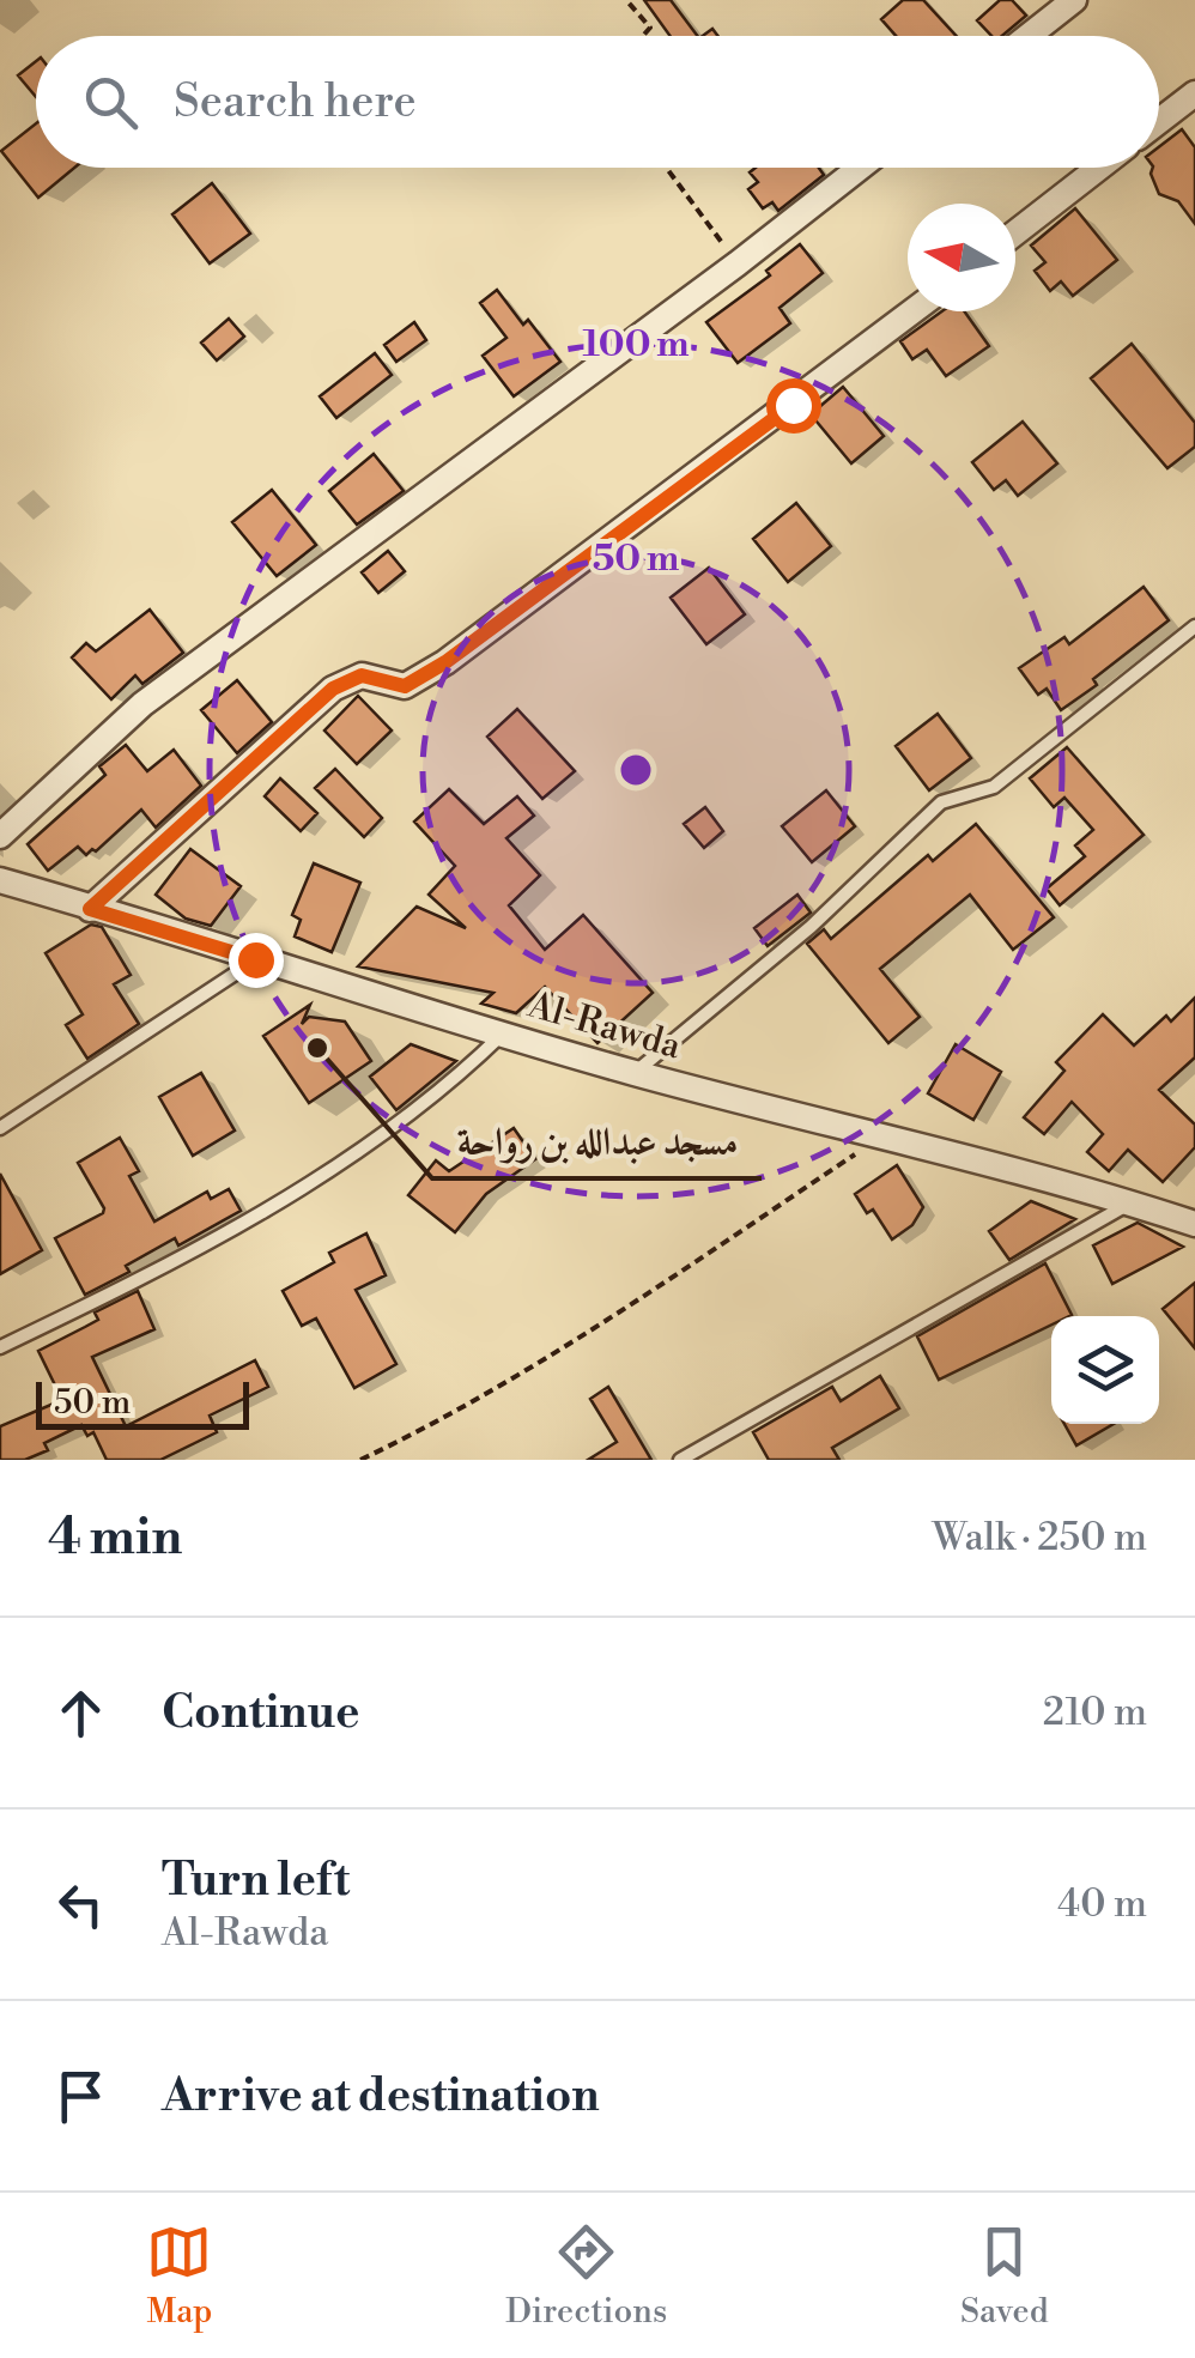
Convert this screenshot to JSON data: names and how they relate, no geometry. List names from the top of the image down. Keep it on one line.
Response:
{"streets":{"street":["Al-Rawda"]},"places":["مسجد عبدالله بن رواحة"],"scale_bar":"50 m","north":"left","page":{"search":"Search here","scale":"50 m","heading":["4 min","Walk · 250 m"],"list":[["Continue","210 m"],["Turn left","Al-Rawda","40 m"],"Arrive at destination"],"nav":["Map","Directions","Saved"]},"rings":["100 m","50 m"]}
